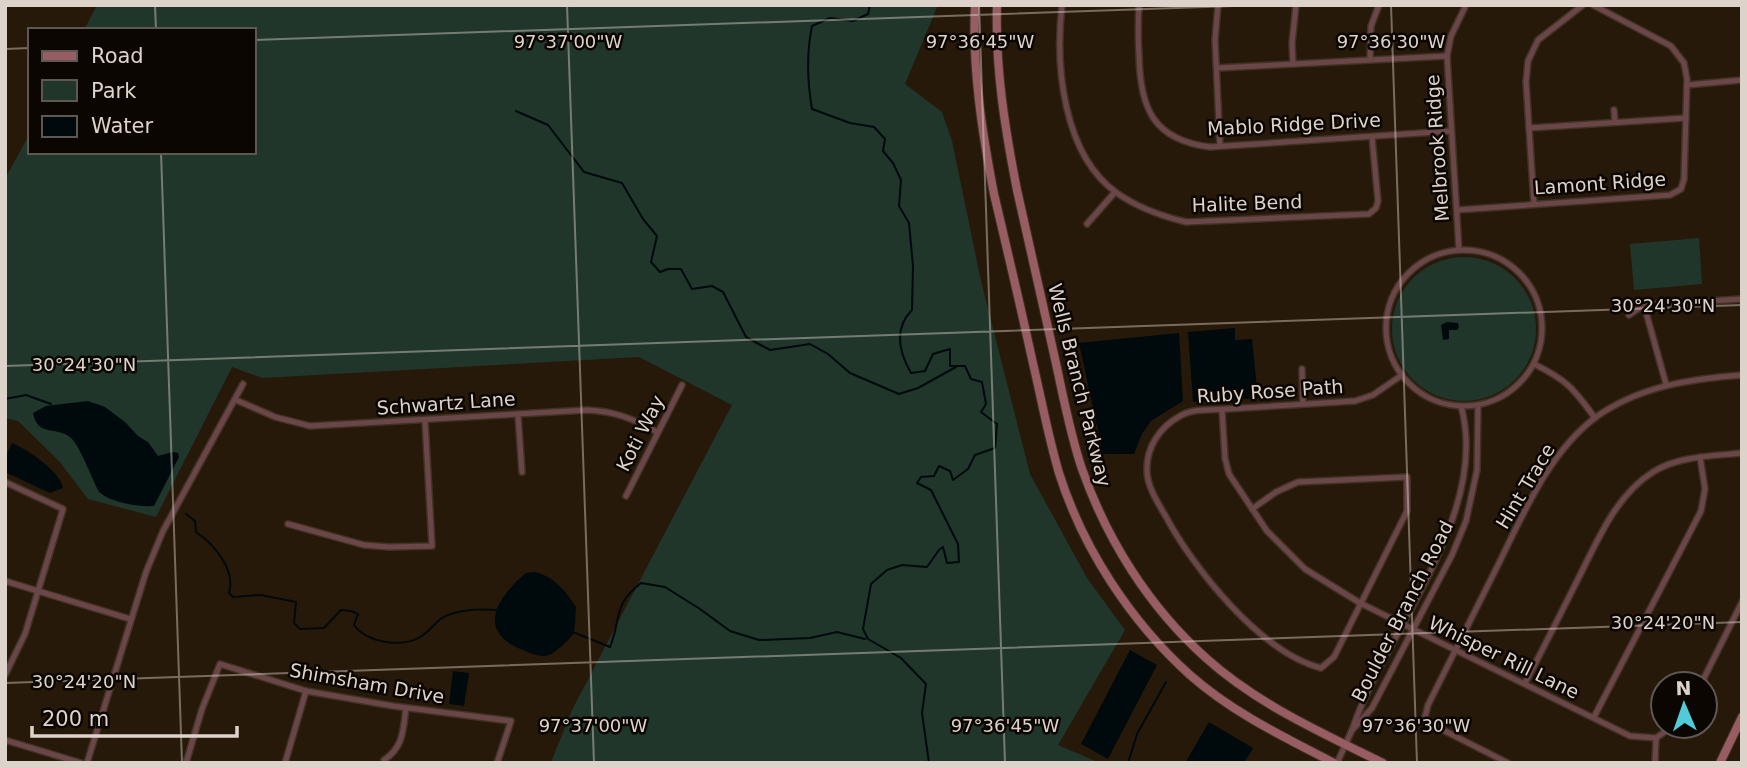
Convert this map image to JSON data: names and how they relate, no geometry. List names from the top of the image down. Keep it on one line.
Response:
{"streets":{"street":["Mablo Ridge Drive","Melbrook Ridge","Lamont Ridge","Halite Bend","Wells Branch Parkway","Ruby Rose Path","Schwartz Lane","Koti Way","Hint Trace","Boulder Branch Road","Whisper Rill Lane","Shimsham Drive"]},"crossings":[["Mablo Ridge Drive","Melbrook Ridge"],["Mablo Ridge Drive","Halite Bend"],["Melbrook Ridge","Lamont Ridge"],["Melbrook Ridge","Ruby Rose Path"],["Melbrook Ridge","Boulder Branch Road"],["Ruby Rose Path","Boulder Branch Road"],["Ruby Rose Path","Whisper Rill Lane"],["Schwartz Lane","Koti Way"],["Hint Trace","Whisper Rill Lane"],["Boulder Branch Road","Whisper Rill Lane"]],"legend":["Road","Park","Water"],"scale_bar":"200 m","north":"top","coordinates":["97°37'00\"W","97°36'45\"W","97°36'30\"W","30°24'30\"N","30°24'20\"N"]}
